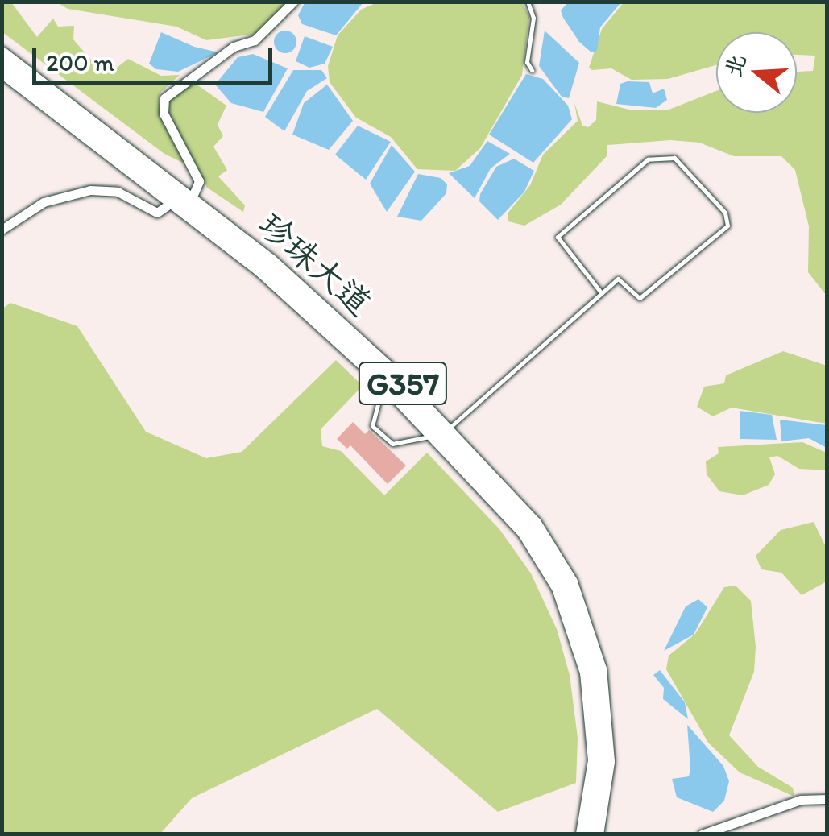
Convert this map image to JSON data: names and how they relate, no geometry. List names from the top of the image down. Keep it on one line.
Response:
{"streets":{"highway":["珍珠大道","G357"]},"scale_bar":"200 m","north":"left"}
